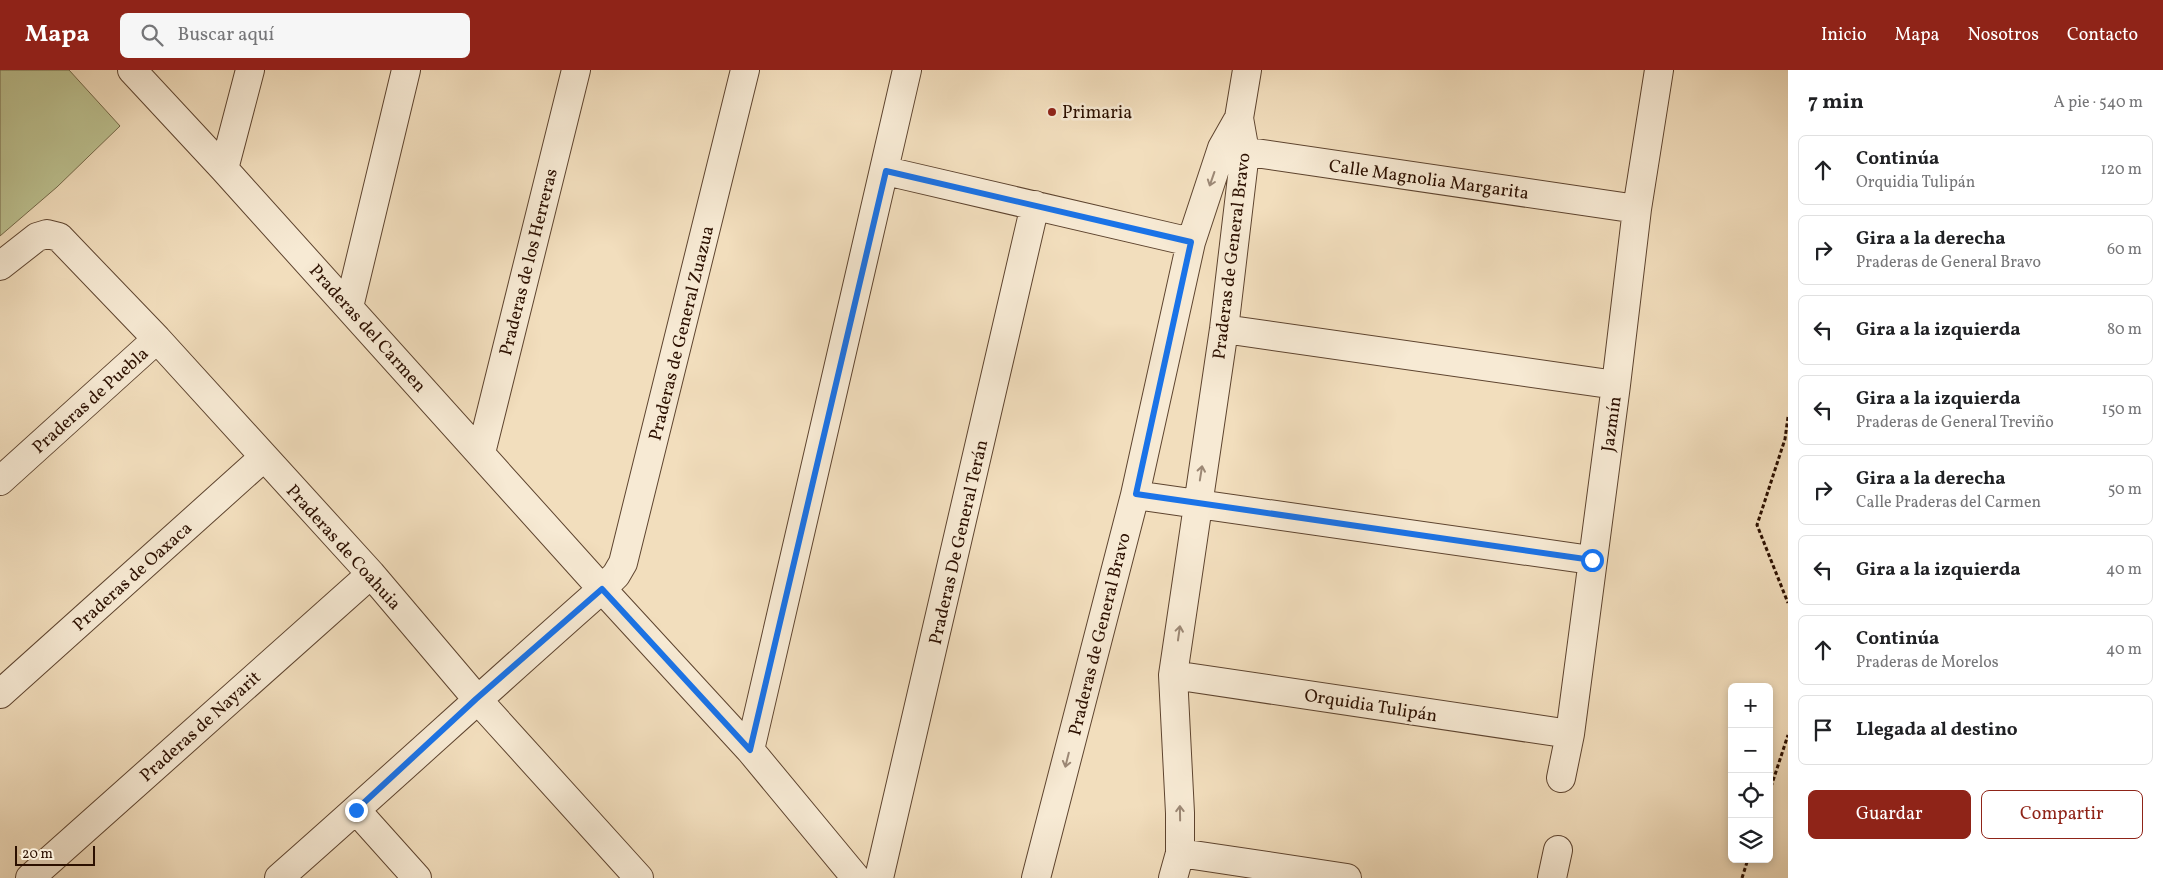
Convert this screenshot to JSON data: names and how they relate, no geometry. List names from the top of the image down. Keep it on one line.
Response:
{"streets":{"street":["Calle Magnolia Margarita","Praderas de General Bravo","Praderas de los Herreras","Praderas del Carmen","Praderas de General Zuazua","Praderas de Puebla","Jazmín","Praderas De General Terán","Praderas de Coahuia","Praderas de Oaxaca","Orquidia Tulipán","Praderas de Nayarit"]},"crossings":[["Calle Magnolia Margarita","Praderas de General Bravo"],["Calle Magnolia Margarita","Jazmín"],["Praderas de General Bravo","Orquidia Tulipán"],["Praderas de los Herreras","Praderas del Carmen"],["Praderas del Carmen","Praderas de General Zuazua"],["Praderas de General Zuazua","Praderas de Coahuia"],["Praderas de Puebla","Praderas de Coahuia"],["Jazmín","Orquidia Tulipán"],["Praderas de Coahuia","Praderas de Oaxaca"],["Praderas de Coahuia","Praderas de Nayarit"]],"places":["Primaria"],"scale_bar":"20 m","page":{"header":"Mapa","search":"Buscar aquí","nav":["Inicio","Mapa","Nosotros","Contacto"],"heading":["7 min","A pie · 540 m"],"list":[["Continúa","Orquidia Tulipán","120 m"],["Gira a la derecha","Praderas de General Bravo","60 m"],["Gira a la izquierda","80 m"],["Gira a la izquierda","Praderas de General Treviño","150 m"],["Gira a la derecha","Calle Praderas del Carmen","50 m"],["Gira a la izquierda","40 m"],["Continúa","Praderas de Morelos","40 m"],"Llegada al destino"],"map_buttons":["+","−"],"buttons":["Guardar","Compartir"],"scale":"20 m"}}
